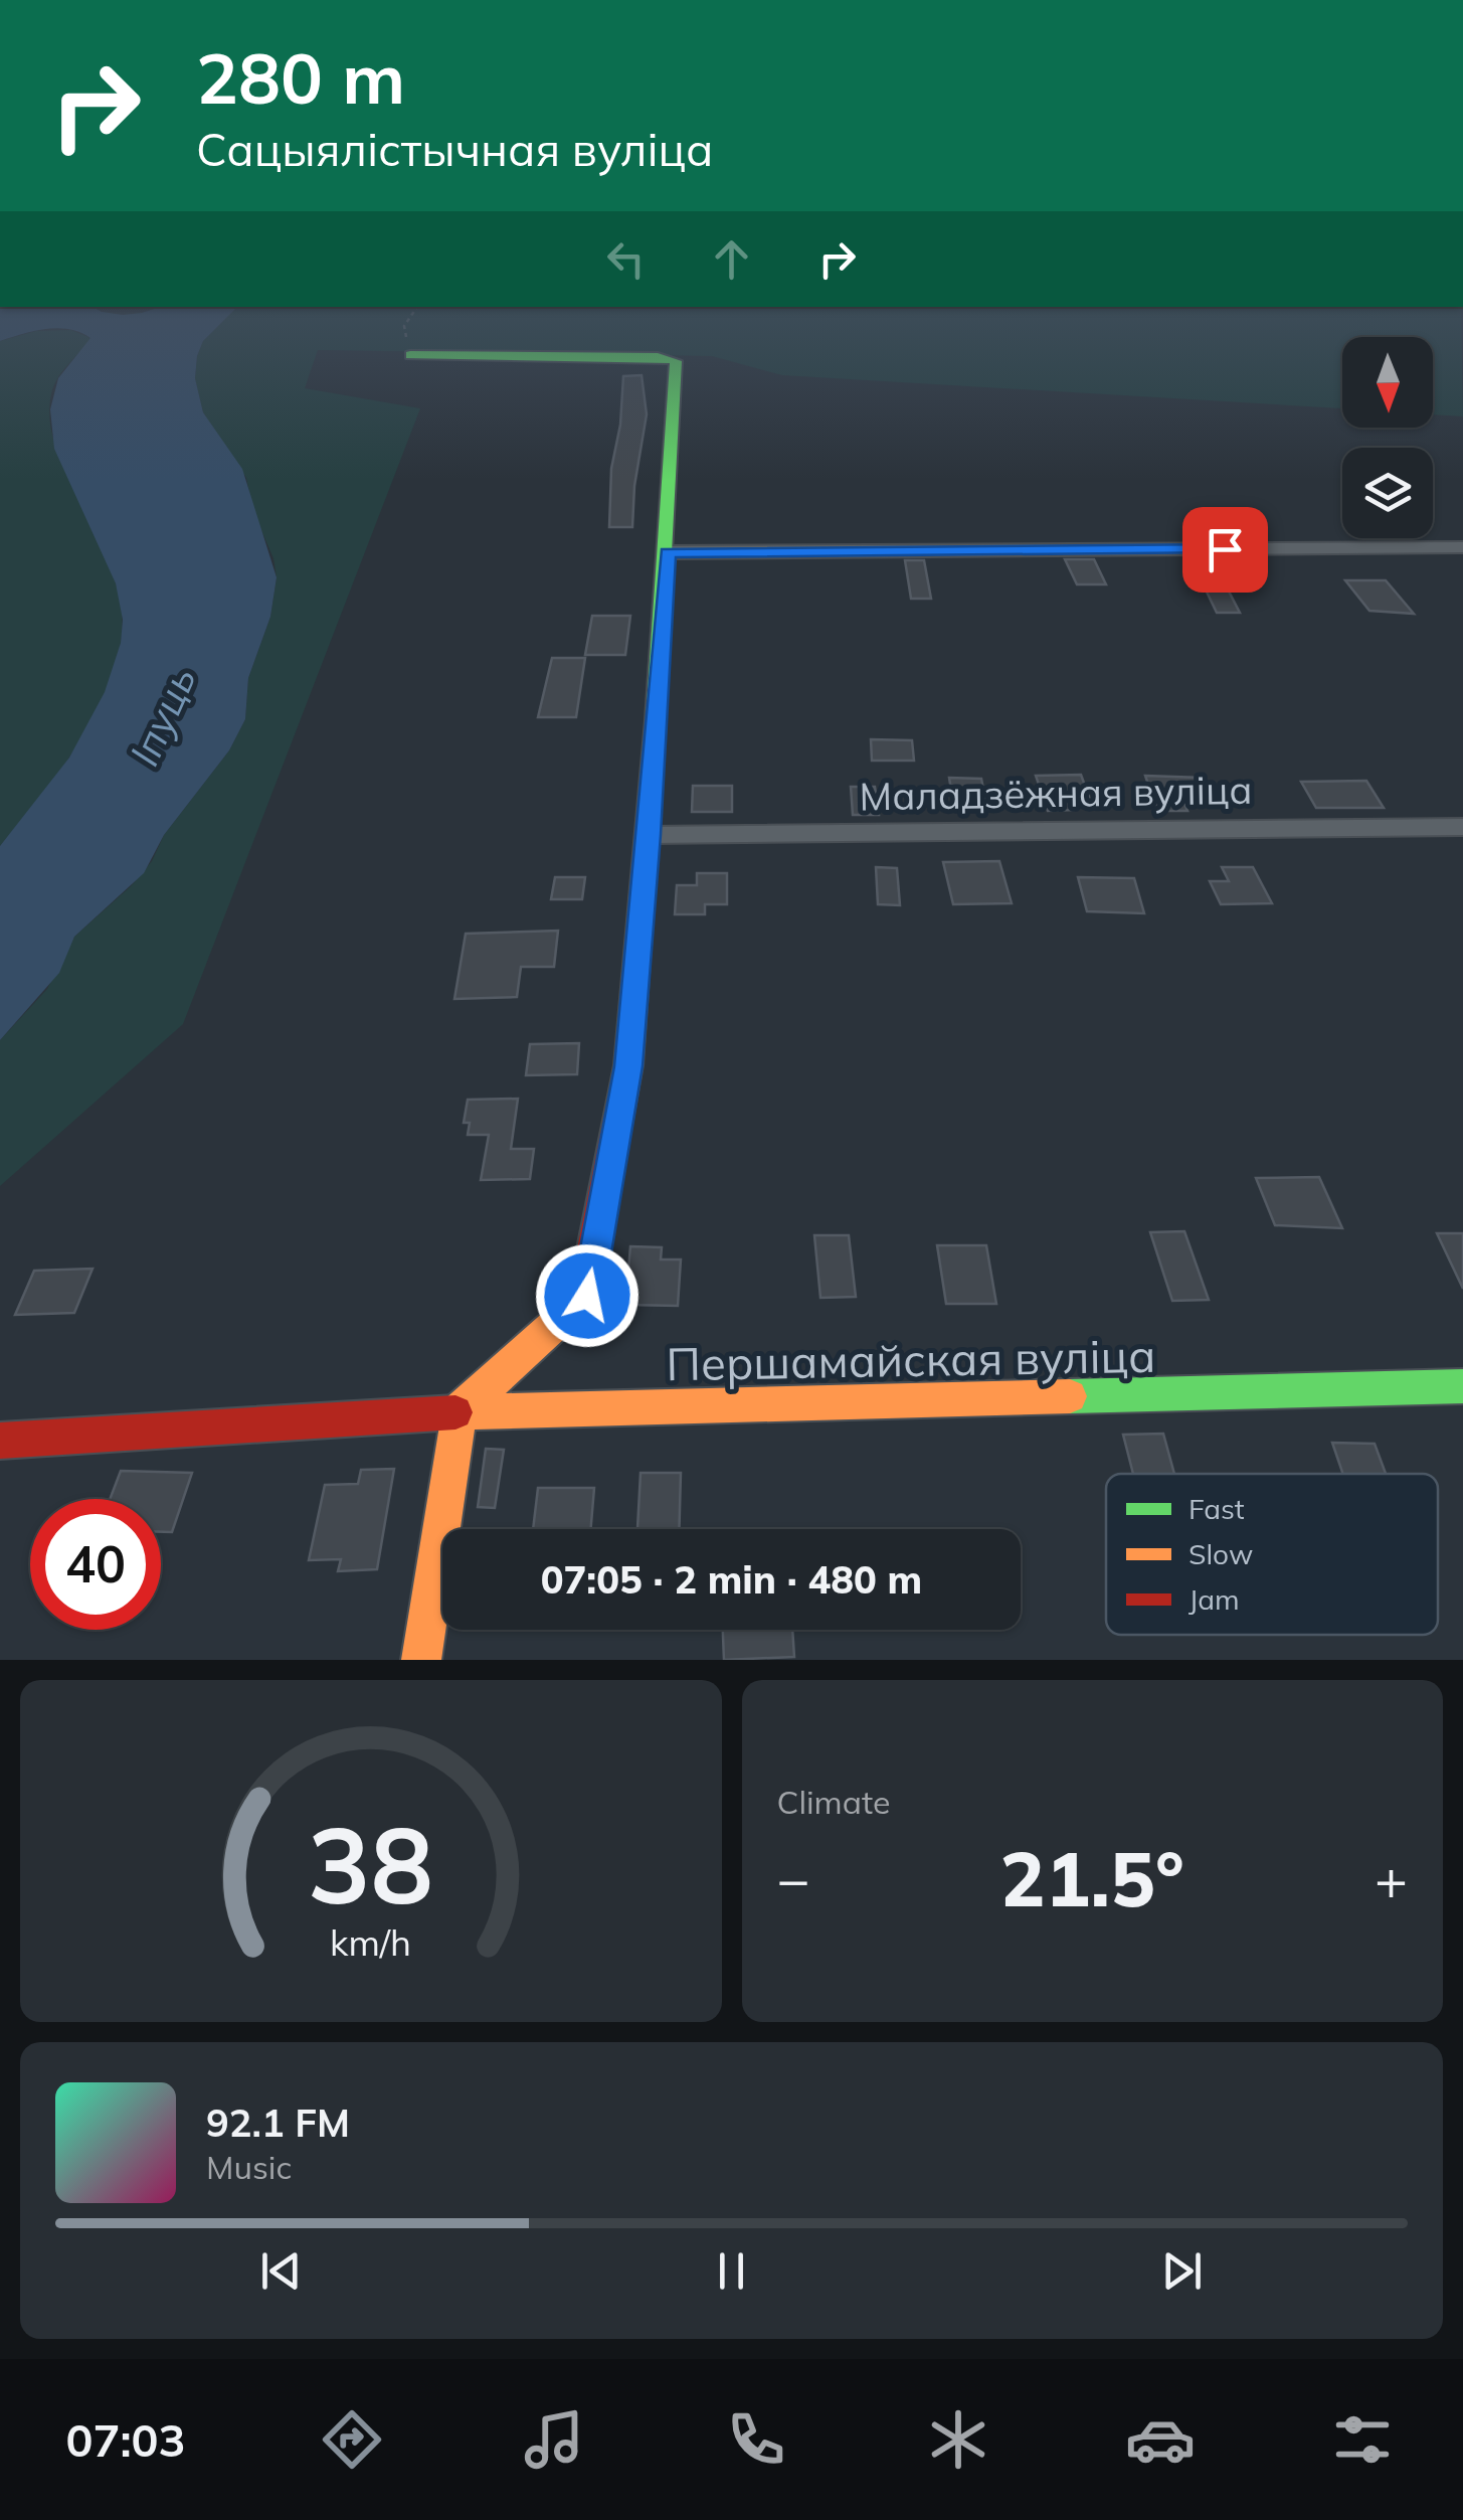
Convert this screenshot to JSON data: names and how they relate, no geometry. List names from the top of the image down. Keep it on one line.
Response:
{"streets":{"street":["Маладзёжная вуліца","Першамайская вуліца"]},"water":["Іпуць"],"legend":["Fast","Slow","Jam"],"north":"bottom","page":{"turn":["280 m","Сацыялістычная вуліца"],"limit":"40","trip":"07:05 · 2 min · 480 m","tile":"Climate","heat":["−","21.5°","+"],"song":["92.1 FM","Music"],"tabs":"07:03","gauge":["38","km/h"]}}
